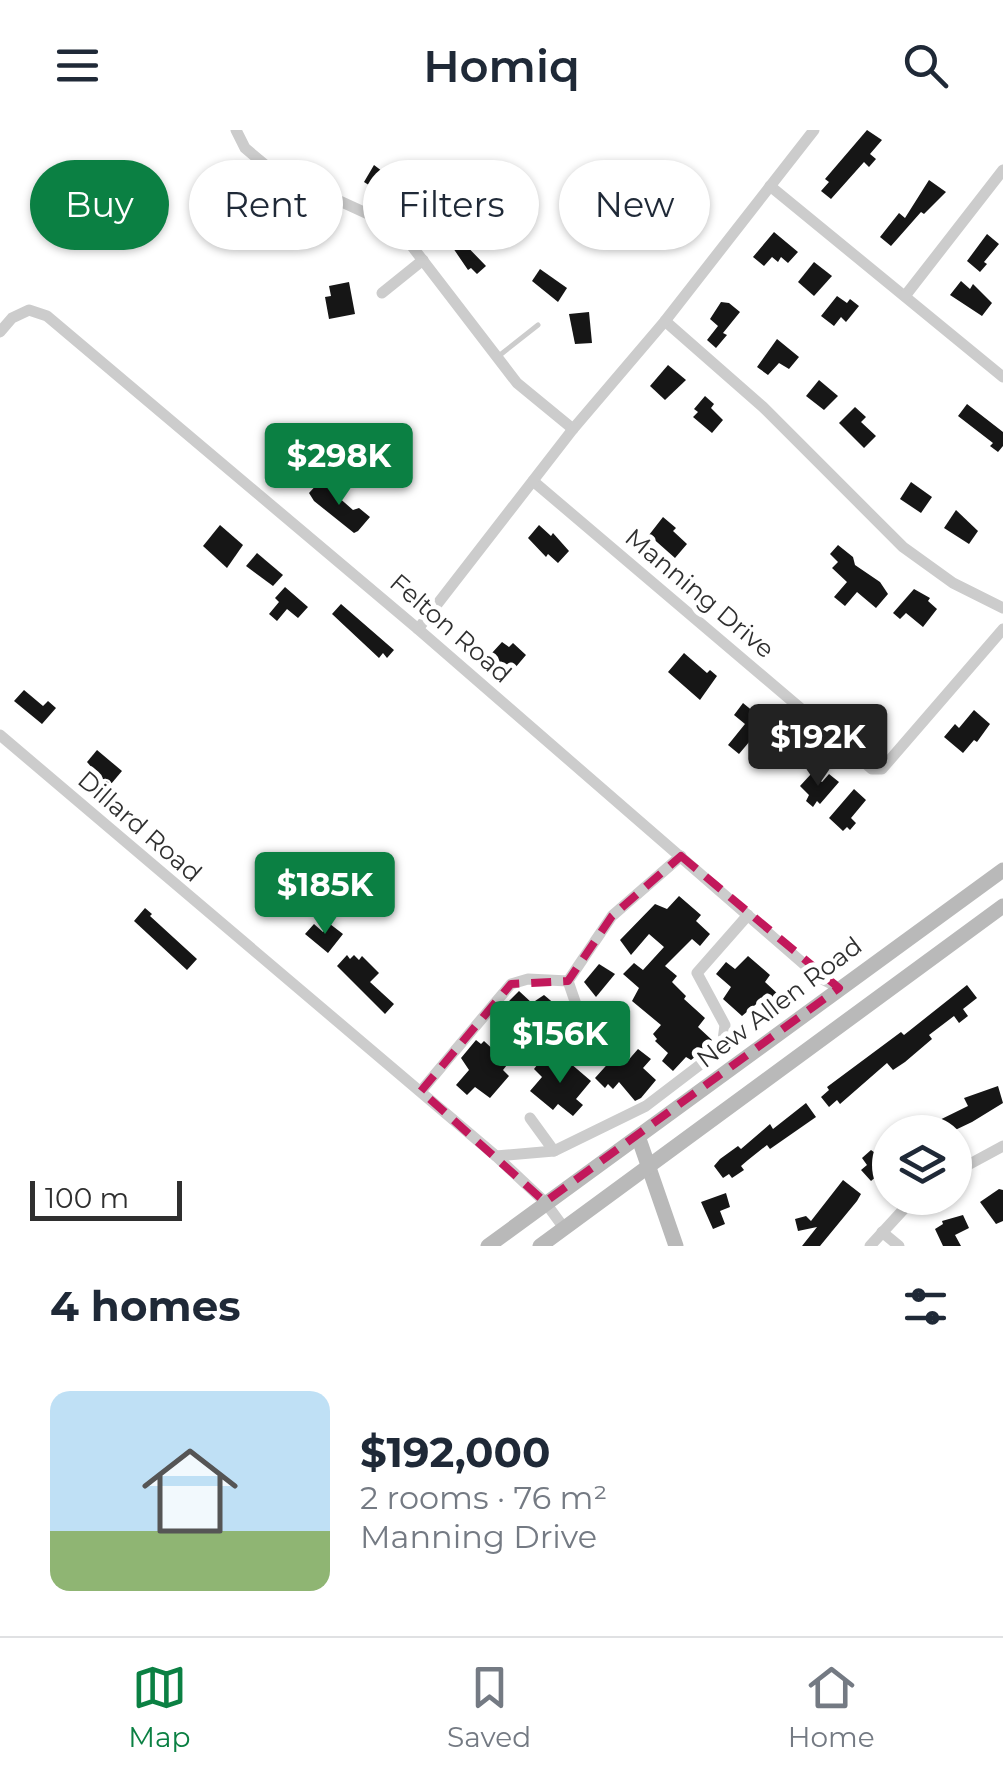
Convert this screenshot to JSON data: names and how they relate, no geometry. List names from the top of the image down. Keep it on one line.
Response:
{"streets":{"main road":["New Allen Road"],"street":["Manning Drive","Felton Road","Dillard Road"]},"crossings":[["Felton Road","New Allen Road"],["Dillard Road","New Allen Road"]],"scale_bar":"100 m","page":{"header":"Homiq","chip":["Buy","Rent","Filters","New"],"price":["$298K","$192K","$185K","$156K"],"scale":"100 m","heading":"4 homes","list":[{"name":"$192,000","note":"2 rooms · 76 m² · Manning Drive"}],"tabs":["Map","Saved","Home"]}}
